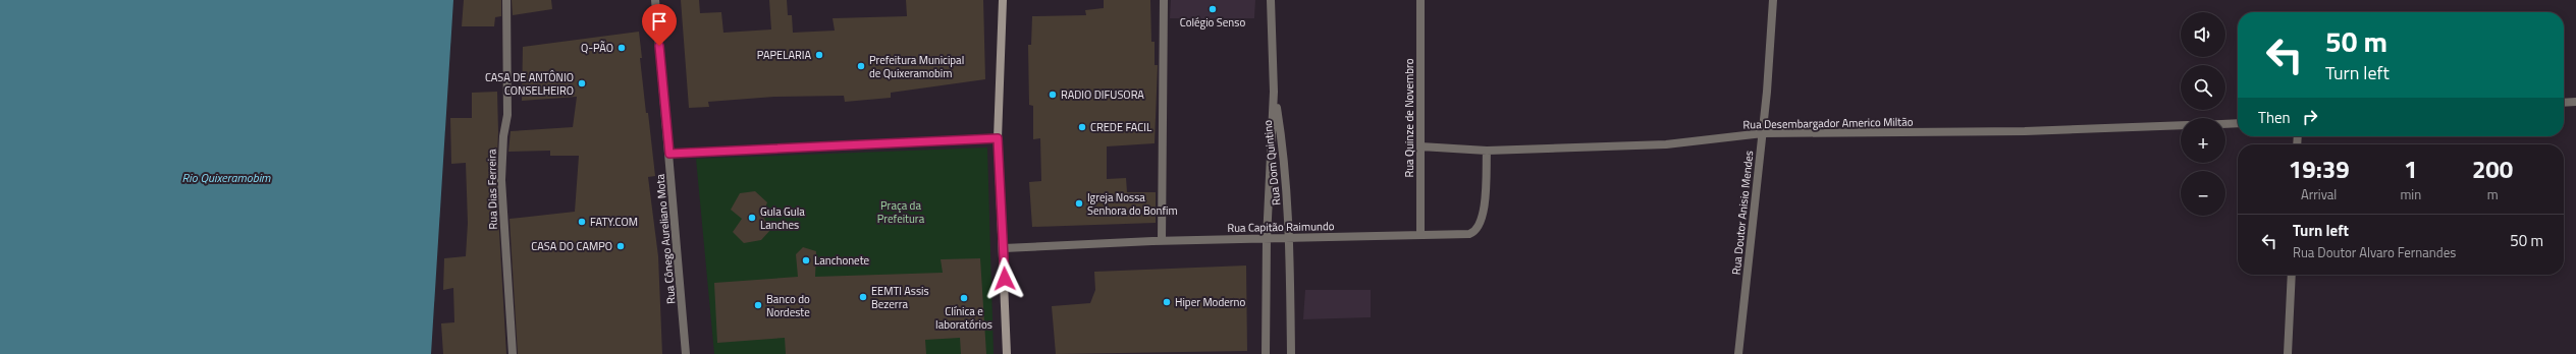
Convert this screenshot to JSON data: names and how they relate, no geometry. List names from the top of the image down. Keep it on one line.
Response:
{"streets":{"street":["Rua Quinze de Novembro","Rua Desembargador Americo Miltão","Rua Dom Quintino","Rua Dias Ferreira","Rua Doutor Anisio Mendes","Rua Capitão Raimundo","Rua Cônego Aureliano Mota"]},"crossings":[["Rua Quinze de Novembro","Rua Desembargador Americo Miltão"],["Rua Quinze de Novembro","Rua Capitão Raimundo"],["Rua Desembargador Americo Miltão","Rua Doutor Anisio Mendes"],["Rua Desembargador Americo Miltão","Rua Capitão Raimundo"],["Rua Dom Quintino","Rua Capitão Raimundo"]],"water":["Rio Quixeramobim"],"parks":["Praça da Prefeitura"],"places":["Colégio Senso","Q-PÃO","PAPELARIA","Prefeitura Municipal de Quixeramobim","CASA DE ANTÔNIO CONSELHEIRO","RADIO DIFUSORA","CREDE FACIL","Igreja Nossa Senhora do Bonfim","Gula Gula Lanches","FATY.COM","CASA DO CAMPO","Lanchonete","EEMTI Assis Bezerra","Clínica e laboratórios","Hiper Moderno","Banco do Nordeste"],"page":{"map_buttons":["+","−"],"turn":["50 m","Turn left"],"then":"Then","eta":["19:39","Arrival","1","min","200","m"],"list":[{"name":"Turn left","note":"Rua Doutor Alvaro Fernandes","value":"50 m"}]}}
